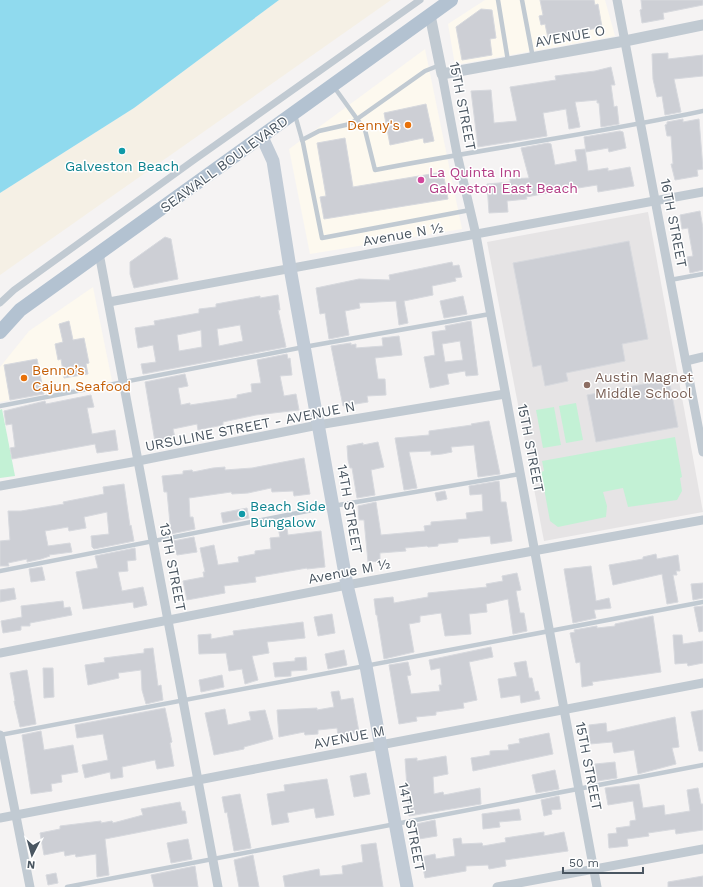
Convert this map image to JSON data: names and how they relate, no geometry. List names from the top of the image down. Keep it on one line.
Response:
{"streets":{"main road":["SEAWALL BOULEVARD","14TH STREET"],"street":["AVENUE O","15TH STREET","16TH STREET","Avenue N ½","URSULINE STREET - AVENUE N","13TH STREET","Avenue M ½","AVENUE M"]},"crossings":[["AVENUE O","15TH STREET"],["AVENUE O","16TH STREET"],["15TH STREET","SEAWALL BOULEVARD"],["15TH STREET","Avenue N ½"],["15TH STREET","URSULINE STREET - AVENUE N"],["15TH STREET","Avenue M ½"],["15TH STREET","AVENUE M"],["SEAWALL BOULEVARD","14TH STREET"],["SEAWALL BOULEVARD","13TH STREET"],["16TH STREET","Avenue N ½"],["Avenue N ½","14TH STREET"],["Avenue N ½","13TH STREET"],["URSULINE STREET - AVENUE N","14TH STREET"],["URSULINE STREET - AVENUE N","13TH STREET"],["14TH STREET","Avenue M ½"],["14TH STREET","AVENUE M"],["13TH STREET","Avenue M ½"],["13TH STREET","AVENUE M"]],"places":["Denny's","Galveston Beach","La Quinta Inn Galveston East Beach","Benno’s Cajun Seafood","Austin Magnet Middle School","Beach Side Bungalow"],"scale_bar":"50 m","north":"bottom"}
